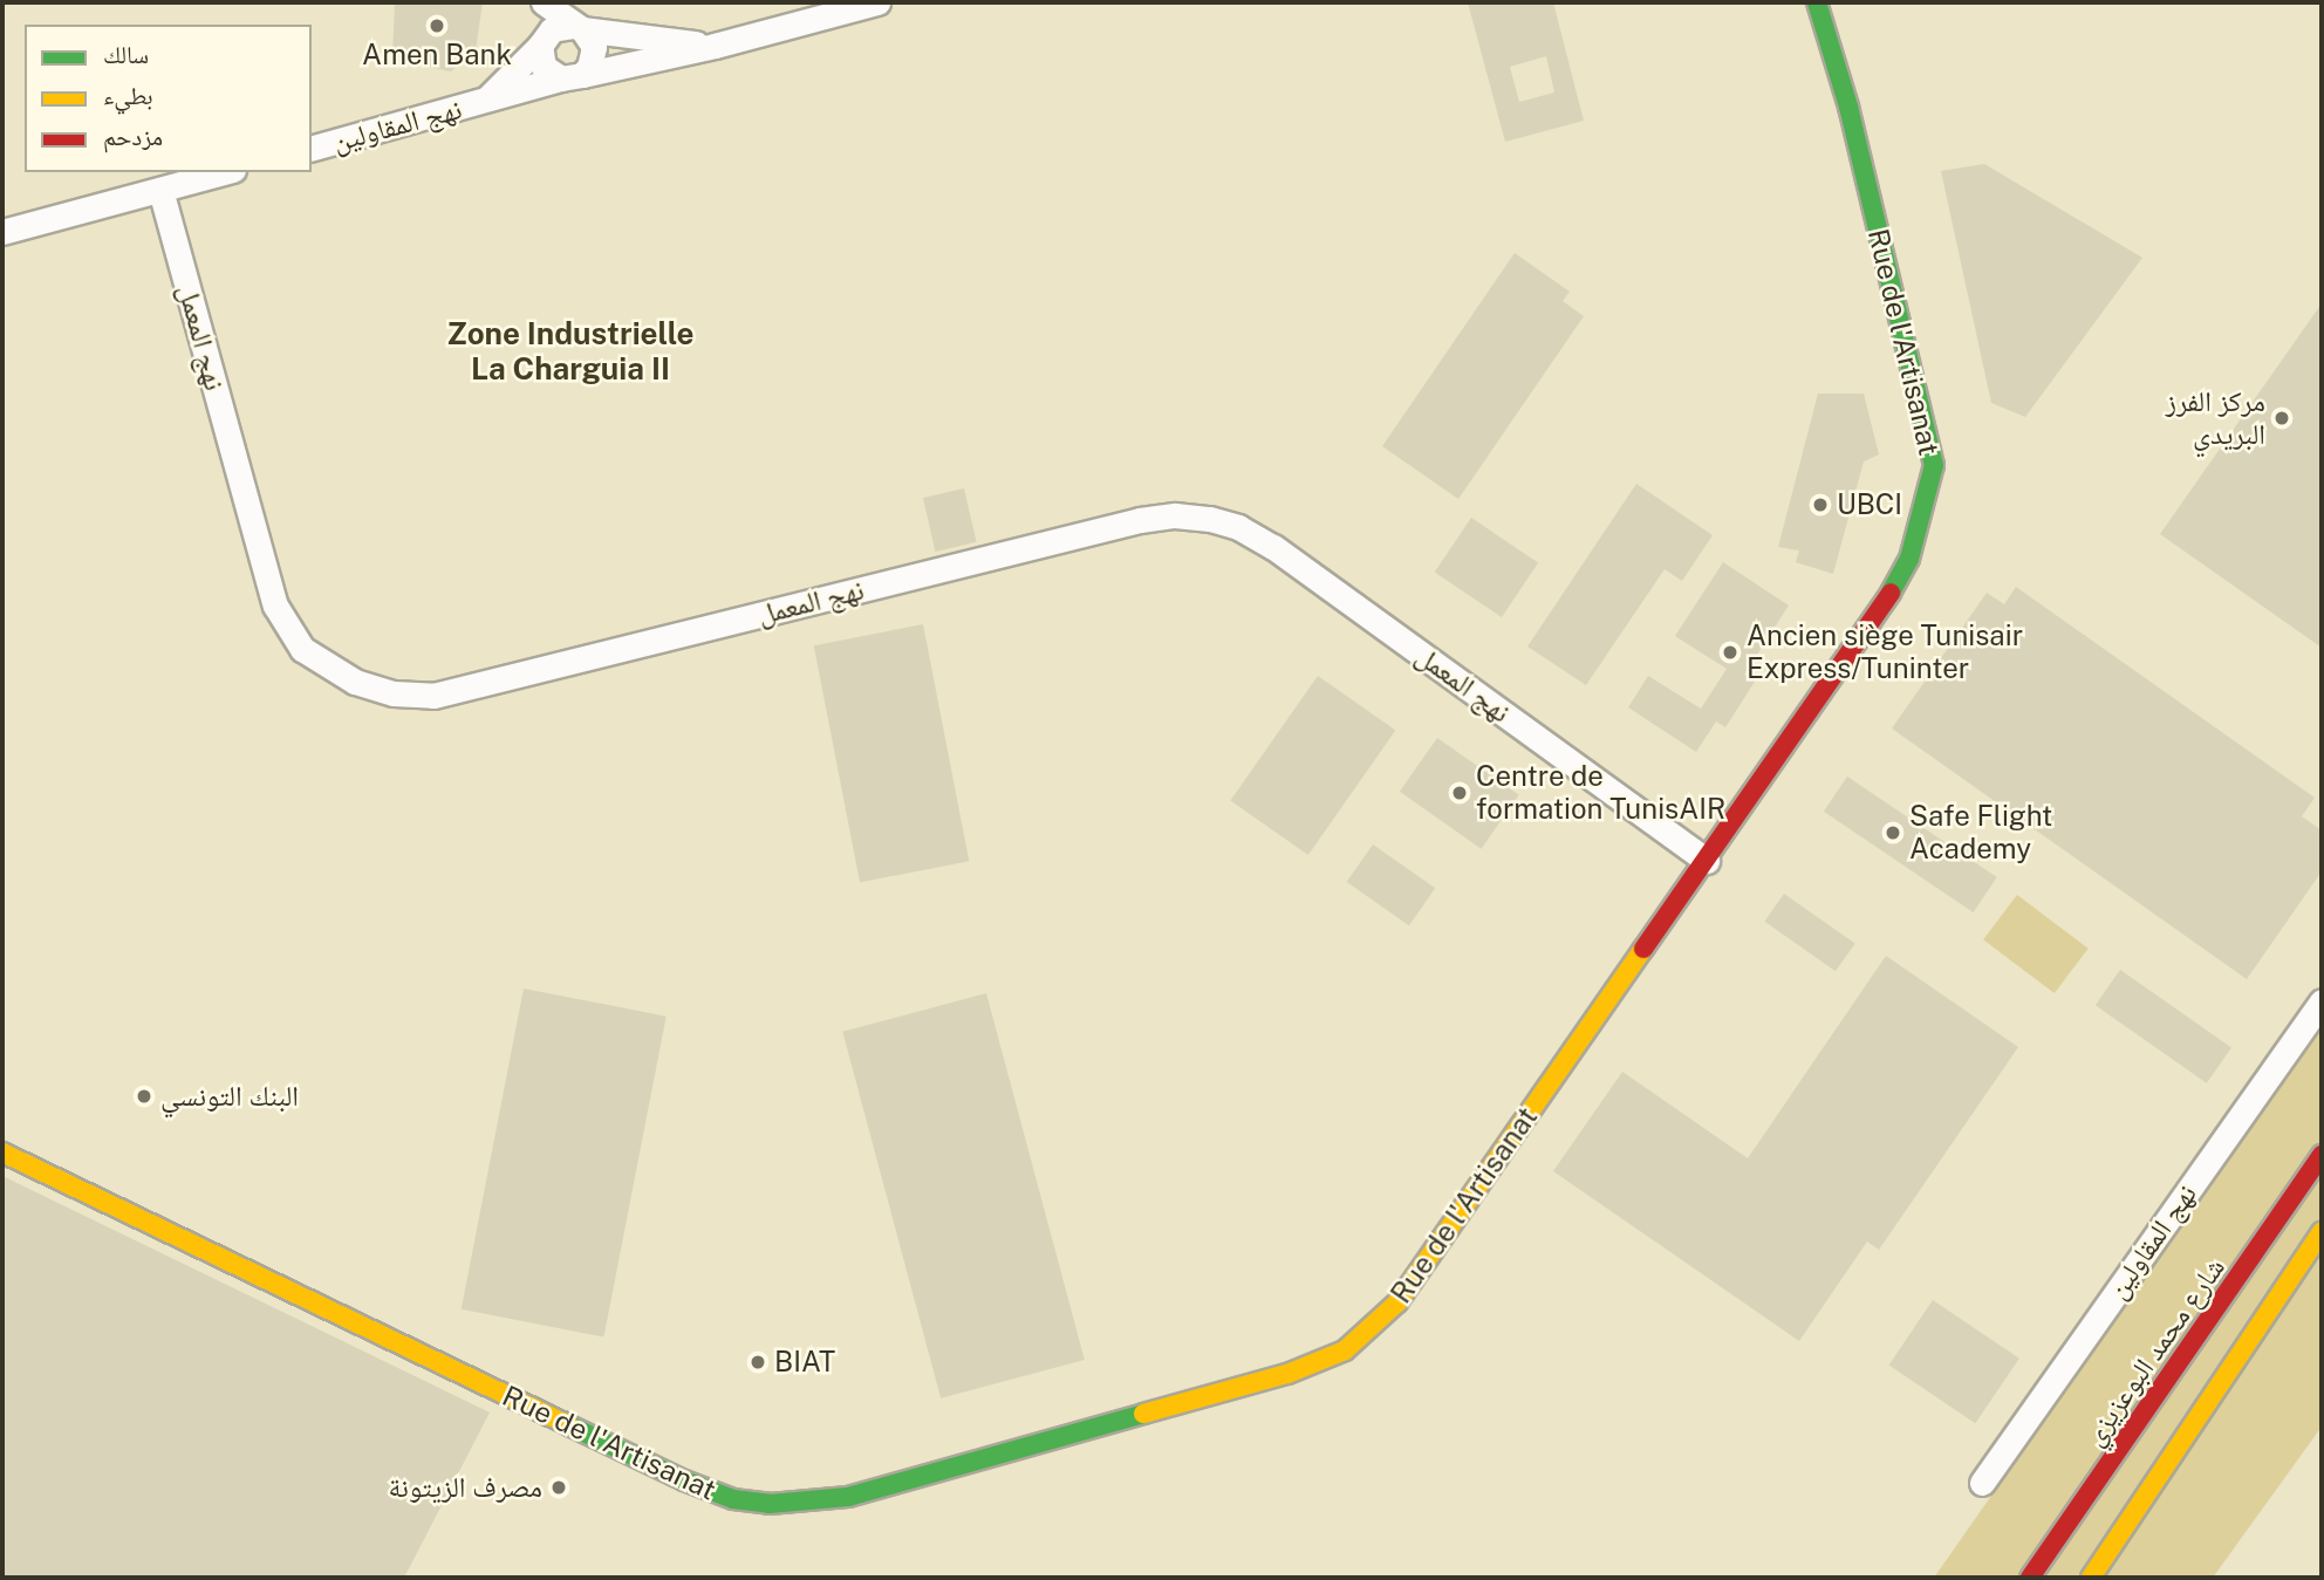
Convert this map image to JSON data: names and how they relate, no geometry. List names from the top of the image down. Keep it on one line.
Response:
{"streets":{"main road":["Rue de l'Artisanat","شارع محمد البوعزيزي"],"street":["نهج المقاولين","نهج المعمل"]},"crossings":[["نهج المعمل","Rue de l'Artisanat"]],"districts":["Zone Industrielle La Charguia II"],"places":["Amen Bank","مركز الفرز البريدي","UBCI","Ancien siège Tunisair Express/Tuninter","Centre de formation TunisAIR","Safe Flight Academy","البنك التونسي","BIAT","مصرف الزيتونة"],"legend":["سالك","بطيء","مزدحم"]}
